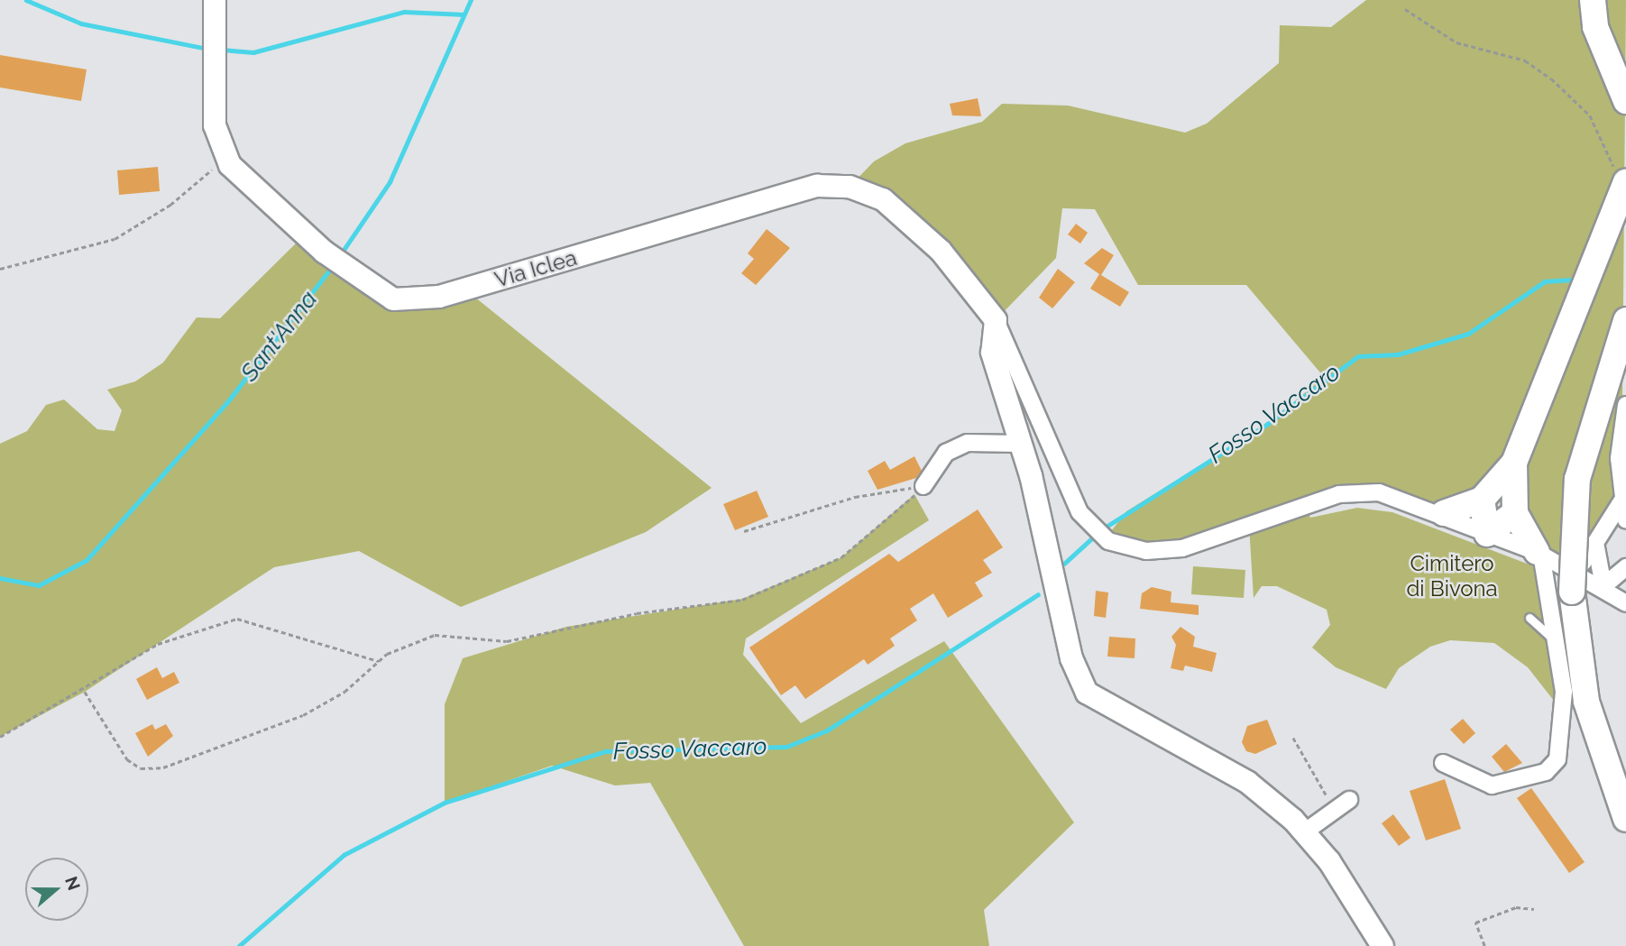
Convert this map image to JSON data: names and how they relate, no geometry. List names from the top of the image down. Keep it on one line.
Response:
{"streets":{"street":["Via Iclea"]},"water":["Sant'Anna","Fosso Vaccaro"],"parks":["Cimitero di Bivona"],"north":"right"}
